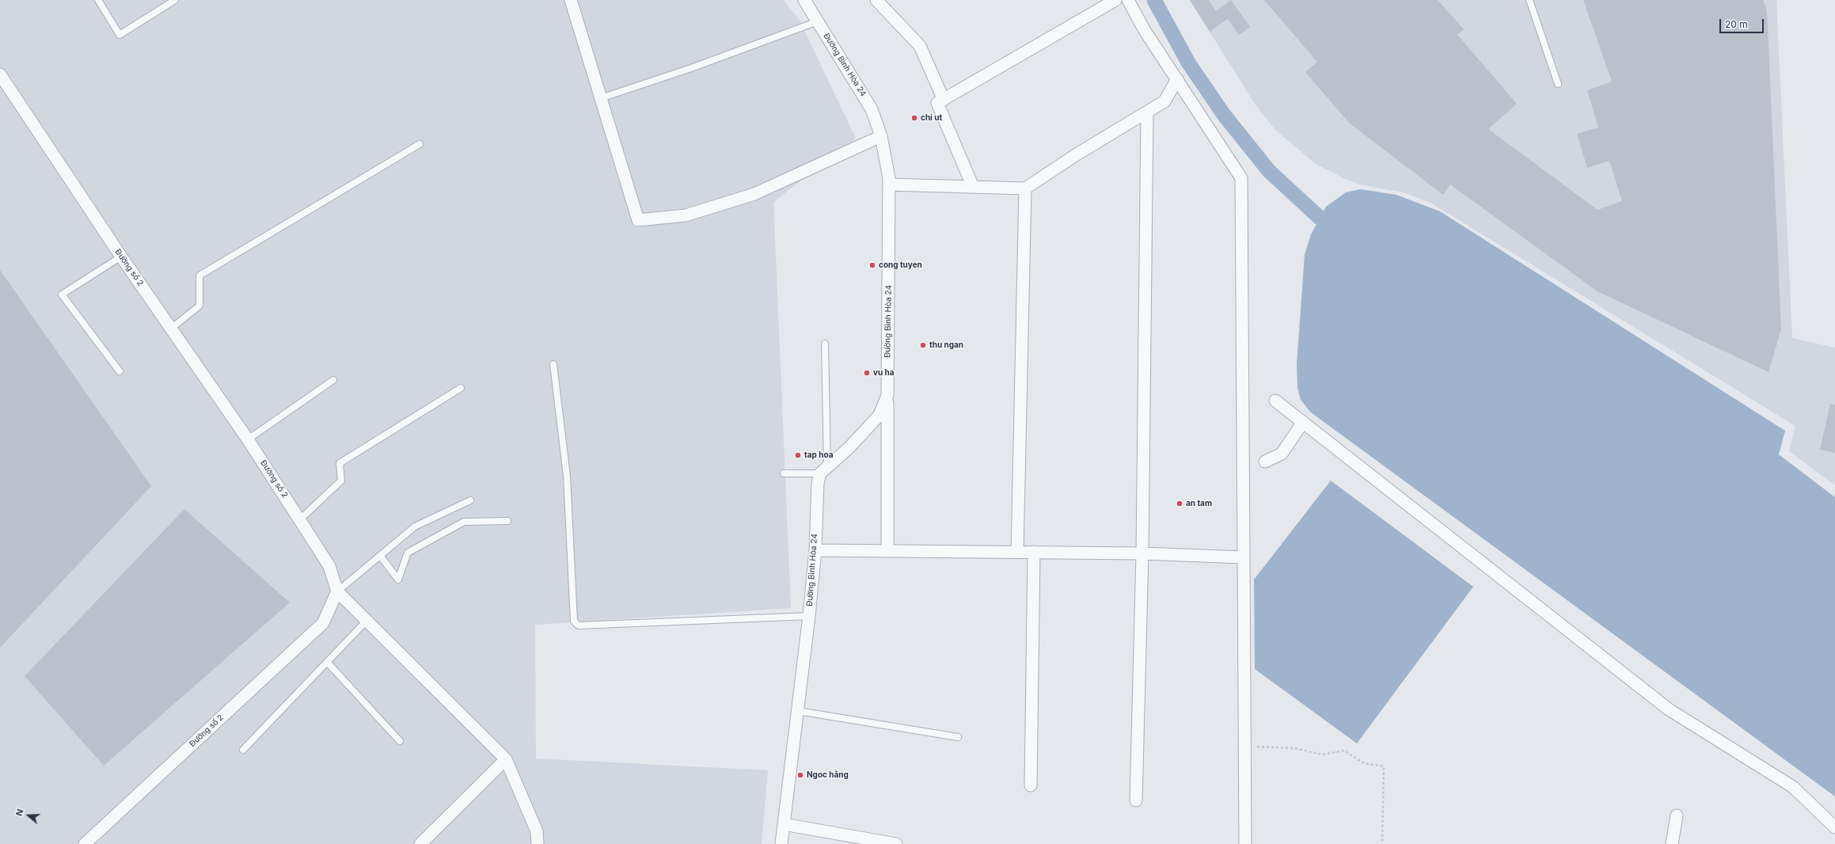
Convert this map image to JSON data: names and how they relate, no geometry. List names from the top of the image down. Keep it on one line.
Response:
{"streets":{"street":["Đường Bình Hòa 24","Đường số 2"]},"places":["chi ut","cong tuyen","thu ngan","vu ha","tap hoa","an tam","Ngoc hằng"],"scale_bar":"20 m","north":"left"}
